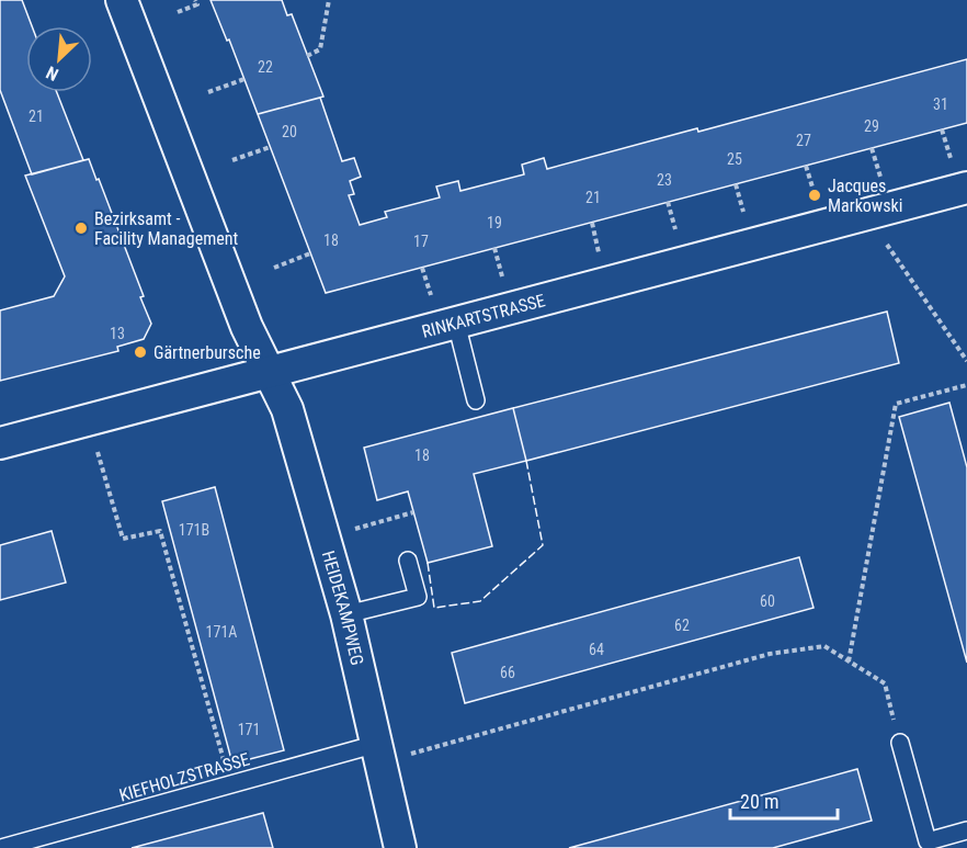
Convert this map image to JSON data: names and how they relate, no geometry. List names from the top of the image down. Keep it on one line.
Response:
{"streets":{"street":["RINKARTSTRASSE","HEIDEKAMPWEG"],"lane":["KIEFHOLZSTRASSE"]},"crossings":[["RINKARTSTRASSE","HEIDEKAMPWEG"],["HEIDEKAMPWEG","KIEFHOLZSTRASSE"]],"places":["Jacques Markowski","Bezirksamt - Facility Management","Gärtnerbursche"],"house_numbers":["22","31","21","29","20","27","25","23","21","19","18","17","13","18","171B","60","62","171A","64","66","171"],"scale_bar":"20 m","north":"bottom left"}
